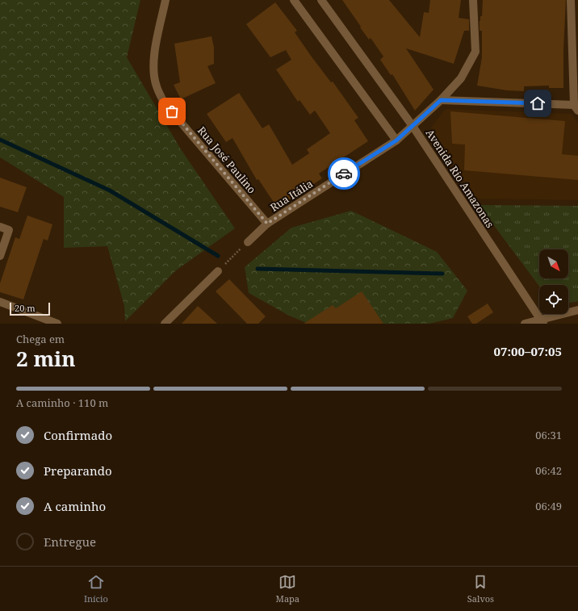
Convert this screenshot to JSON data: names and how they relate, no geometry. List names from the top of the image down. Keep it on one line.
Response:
{"streets":{"street":["Rua José Paulino","Avenida Rio Amazonas","Rua Itália"]},"crossings":[["Rua José Paulino","Rua Itália"],["Avenida Rio Amazonas","Rua Itália"]],"scale_bar":"20 m","north":"bottom right","page":{"scale":"20 m","heading":["2 min","Chega em","07:00–07:05"],"bar":"A caminho · 110 m","list":[["Confirmado","06:31"],["Preparando","06:42"],["A caminho","06:49"],"Entregue"],"tabs":["Início","Mapa","Salvos"]}}
